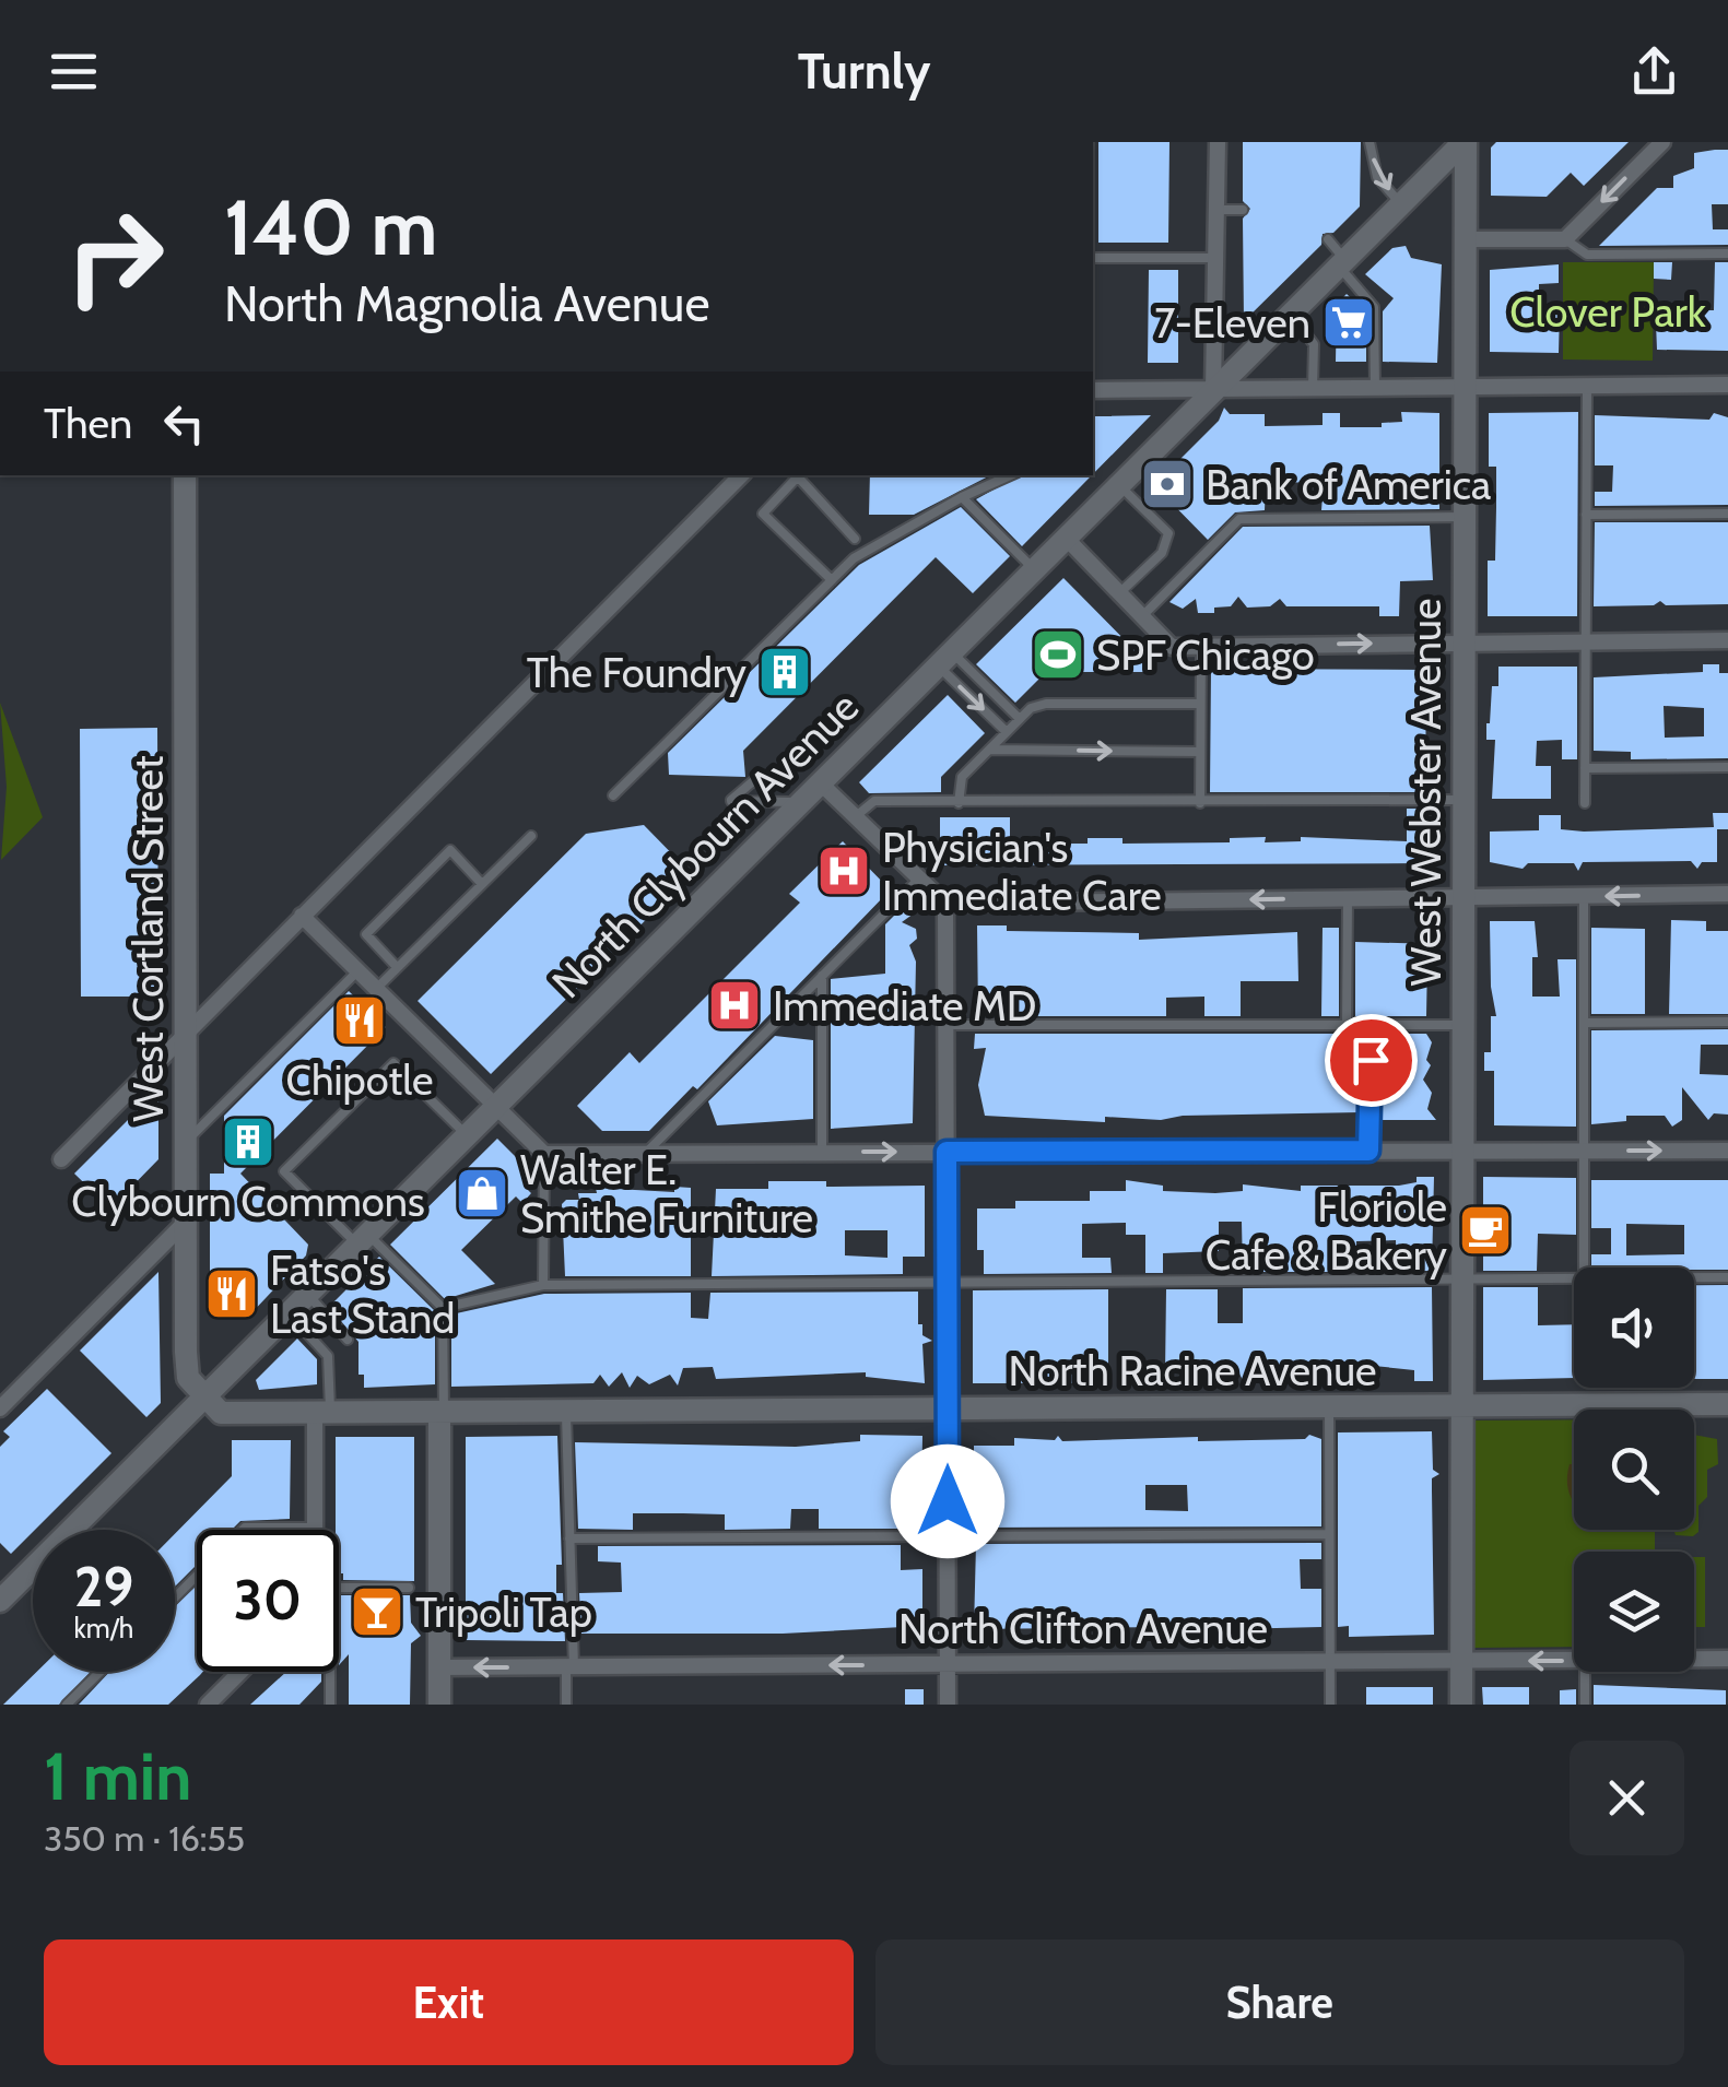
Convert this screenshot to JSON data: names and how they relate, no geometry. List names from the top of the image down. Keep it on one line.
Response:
{"streets":{"main road":["West Webster Avenue","North Clybourn Avenue","West Cortland Street","North Racine Avenue"],"street":["North Clifton Avenue"]},"crossings":[["West Webster Avenue","North Clybourn Avenue"],["West Webster Avenue","North Racine Avenue"],["West Webster Avenue","North Clifton Avenue"],["North Clybourn Avenue","West Cortland Street"],["North Clybourn Avenue","North Racine Avenue"],["West Cortland Street","North Racine Avenue"]],"one_way":["North Clifton Avenue"],"parks":["Clover Park"],"places":{"supermarket":["7-Eleven"],"bank":["Bank of America"],"sports":["SPF Chicago"],"building":["The Foundry","Clybourn Commons"],"hospital":["Physician's Immediate Care","Immediate MD"],"restaurant":["Chipotle","Fatso's Last Stand"],"shop":["Walter E. Smithe Furniture"],"cafe":["Floriole Cafe & Bakery"],"bar":["Tripoli Tap"]},"page":{"header":"Turnly","turn":["140 m","North Magnolia Avenue"],"then":"Then","speed":"29 km/h","limit":"30","heading":["1 min","350 m · 16:55"],"buttons":["Exit","Share"]}}
